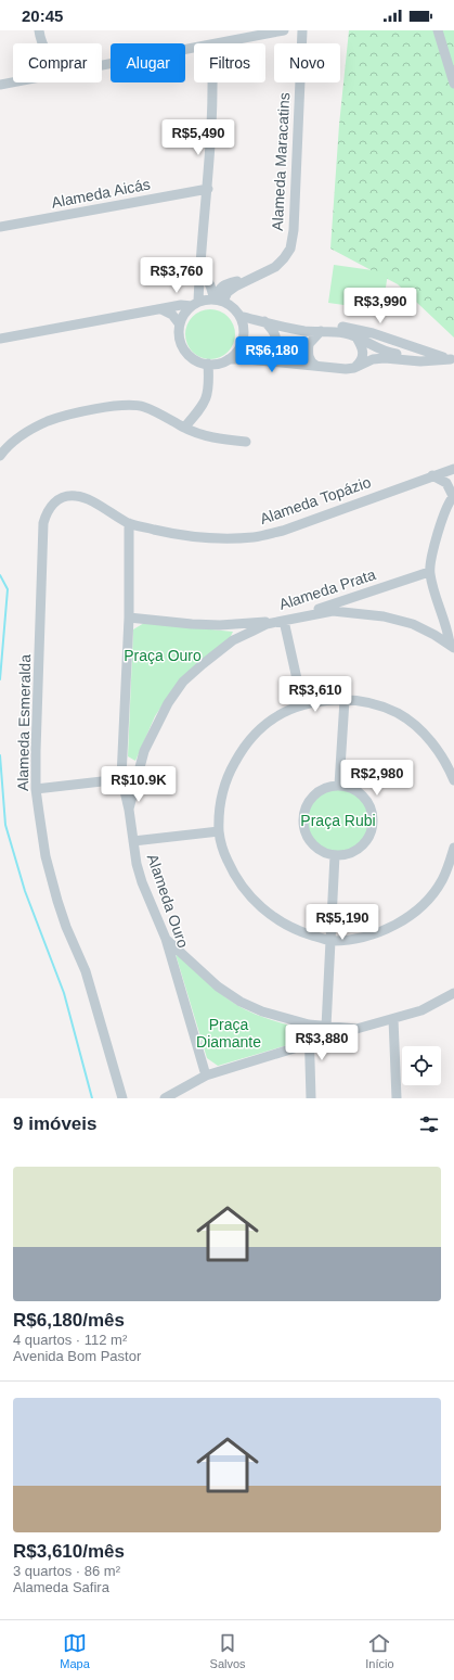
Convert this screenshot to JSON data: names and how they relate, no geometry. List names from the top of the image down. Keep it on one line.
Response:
{"streets":{"street":["Alameda Maracatins","Alameda Aicás","Alameda Topázio","Alameda Prata","Alameda Esmeralda","Alameda Ouro"]},"crossings":[["Alameda Topázio","Alameda Esmeralda"],["Alameda Topázio","Alameda Ouro"],["Alameda Prata","Alameda Ouro"]],"parks":["Praça Ouro","Praça Rubi","Praça Diamante"],"page":{"status":"20:45","chip":["Comprar","Alugar","Filtros","Novo"],"price":["R$5,490","R$3,760","R$3,990","R$6,180","R$3,610","R$2,980","R$10.9K","R$5,190","R$3,880"],"heading":"9 imóveis","list":[{"name":"R$6,180/mês","note":"4 quartos · 112 m² · Avenida Bom Pastor"},{"name":"R$3,610/mês","note":"3 quartos · 86 m² · Alameda Safira"}],"tabs":["Mapa","Salvos","Início"]}}
